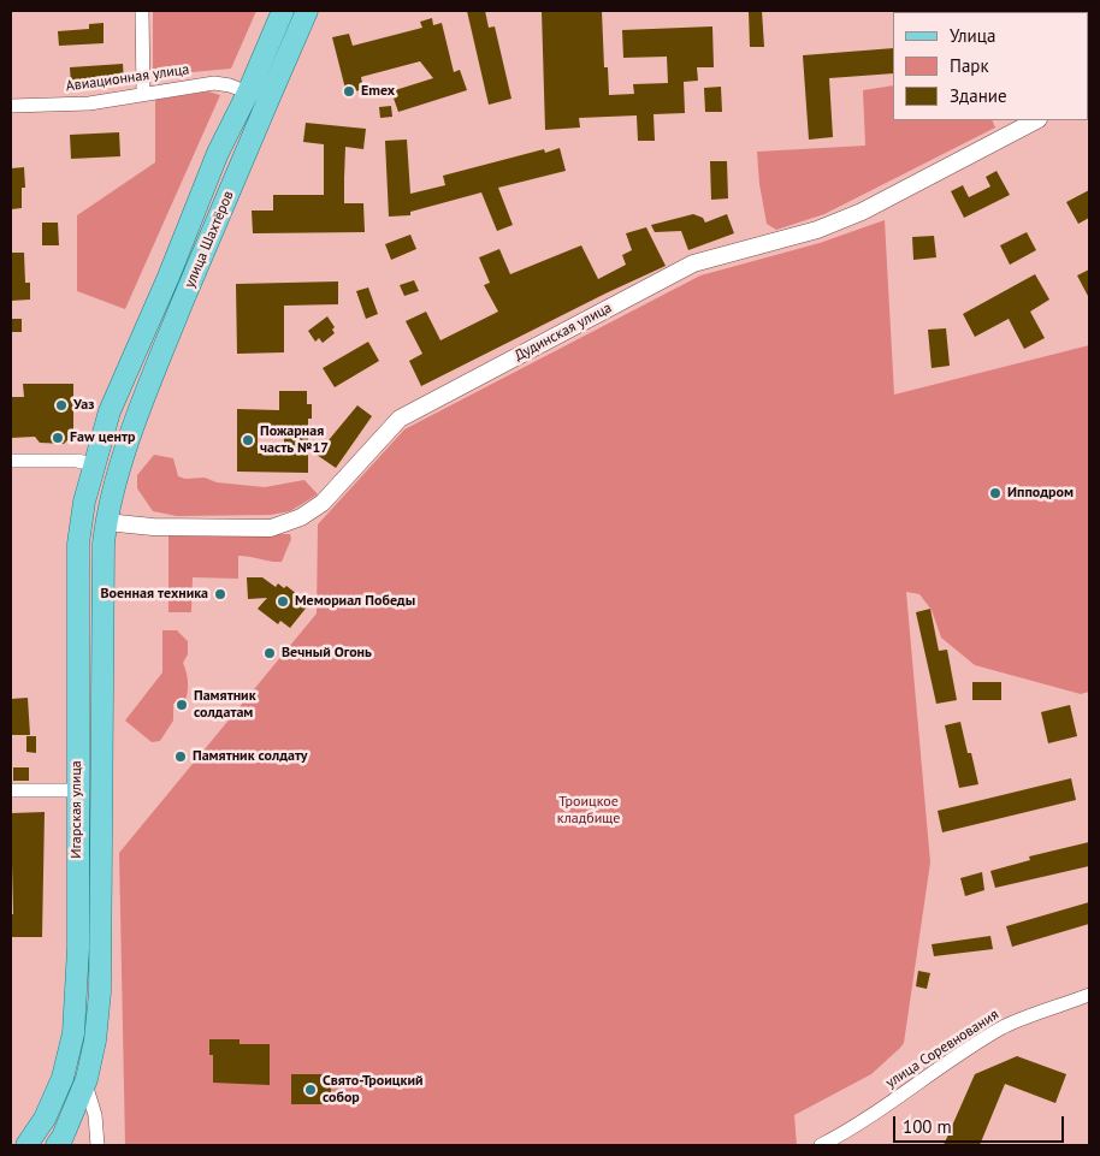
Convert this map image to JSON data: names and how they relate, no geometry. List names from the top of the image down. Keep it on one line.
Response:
{"streets":{"main road":["улица Шахтёров","Игарская улица"],"street":["Авиационная улица","Дудинская улица","улица Соревнования"]},"crossings":[["Авиационная улица","улица Шахтёров"],["улица Шахтёров","Игарская улица"],["Дудинская улица","Игарская улица"]],"parks":["Троицкое кладбище"],"places":["Emex","Уаз","Faw центр","Пожарная часть №17","Ипподром","Военная техника","Мемориал Победы","Вечный Огонь","Памятник солдатам","Памятник солдату","Свято-Троицкий собор"],"legend":["Улица","Парк","Здание"],"scale_bar":"100 m"}
